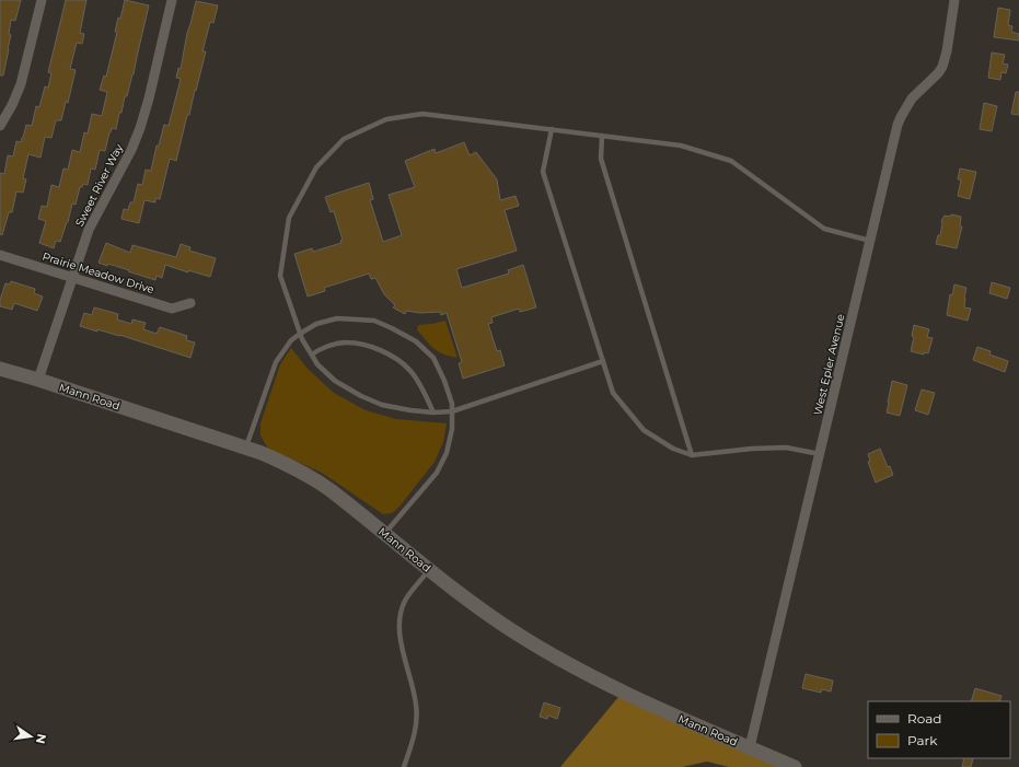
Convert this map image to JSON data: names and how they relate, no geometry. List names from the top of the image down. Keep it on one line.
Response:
{"streets":{"main road":["Mann Road"],"street":["Sweet River Way","Prairie Meadow Drive","West Epler Avenue"]},"crossings":[["Sweet River Way","Prairie Meadow Drive"],["Sweet River Way","Mann Road"],["West Epler Avenue","Mann Road"]],"legend":["Road","Park"],"north":"right"}
